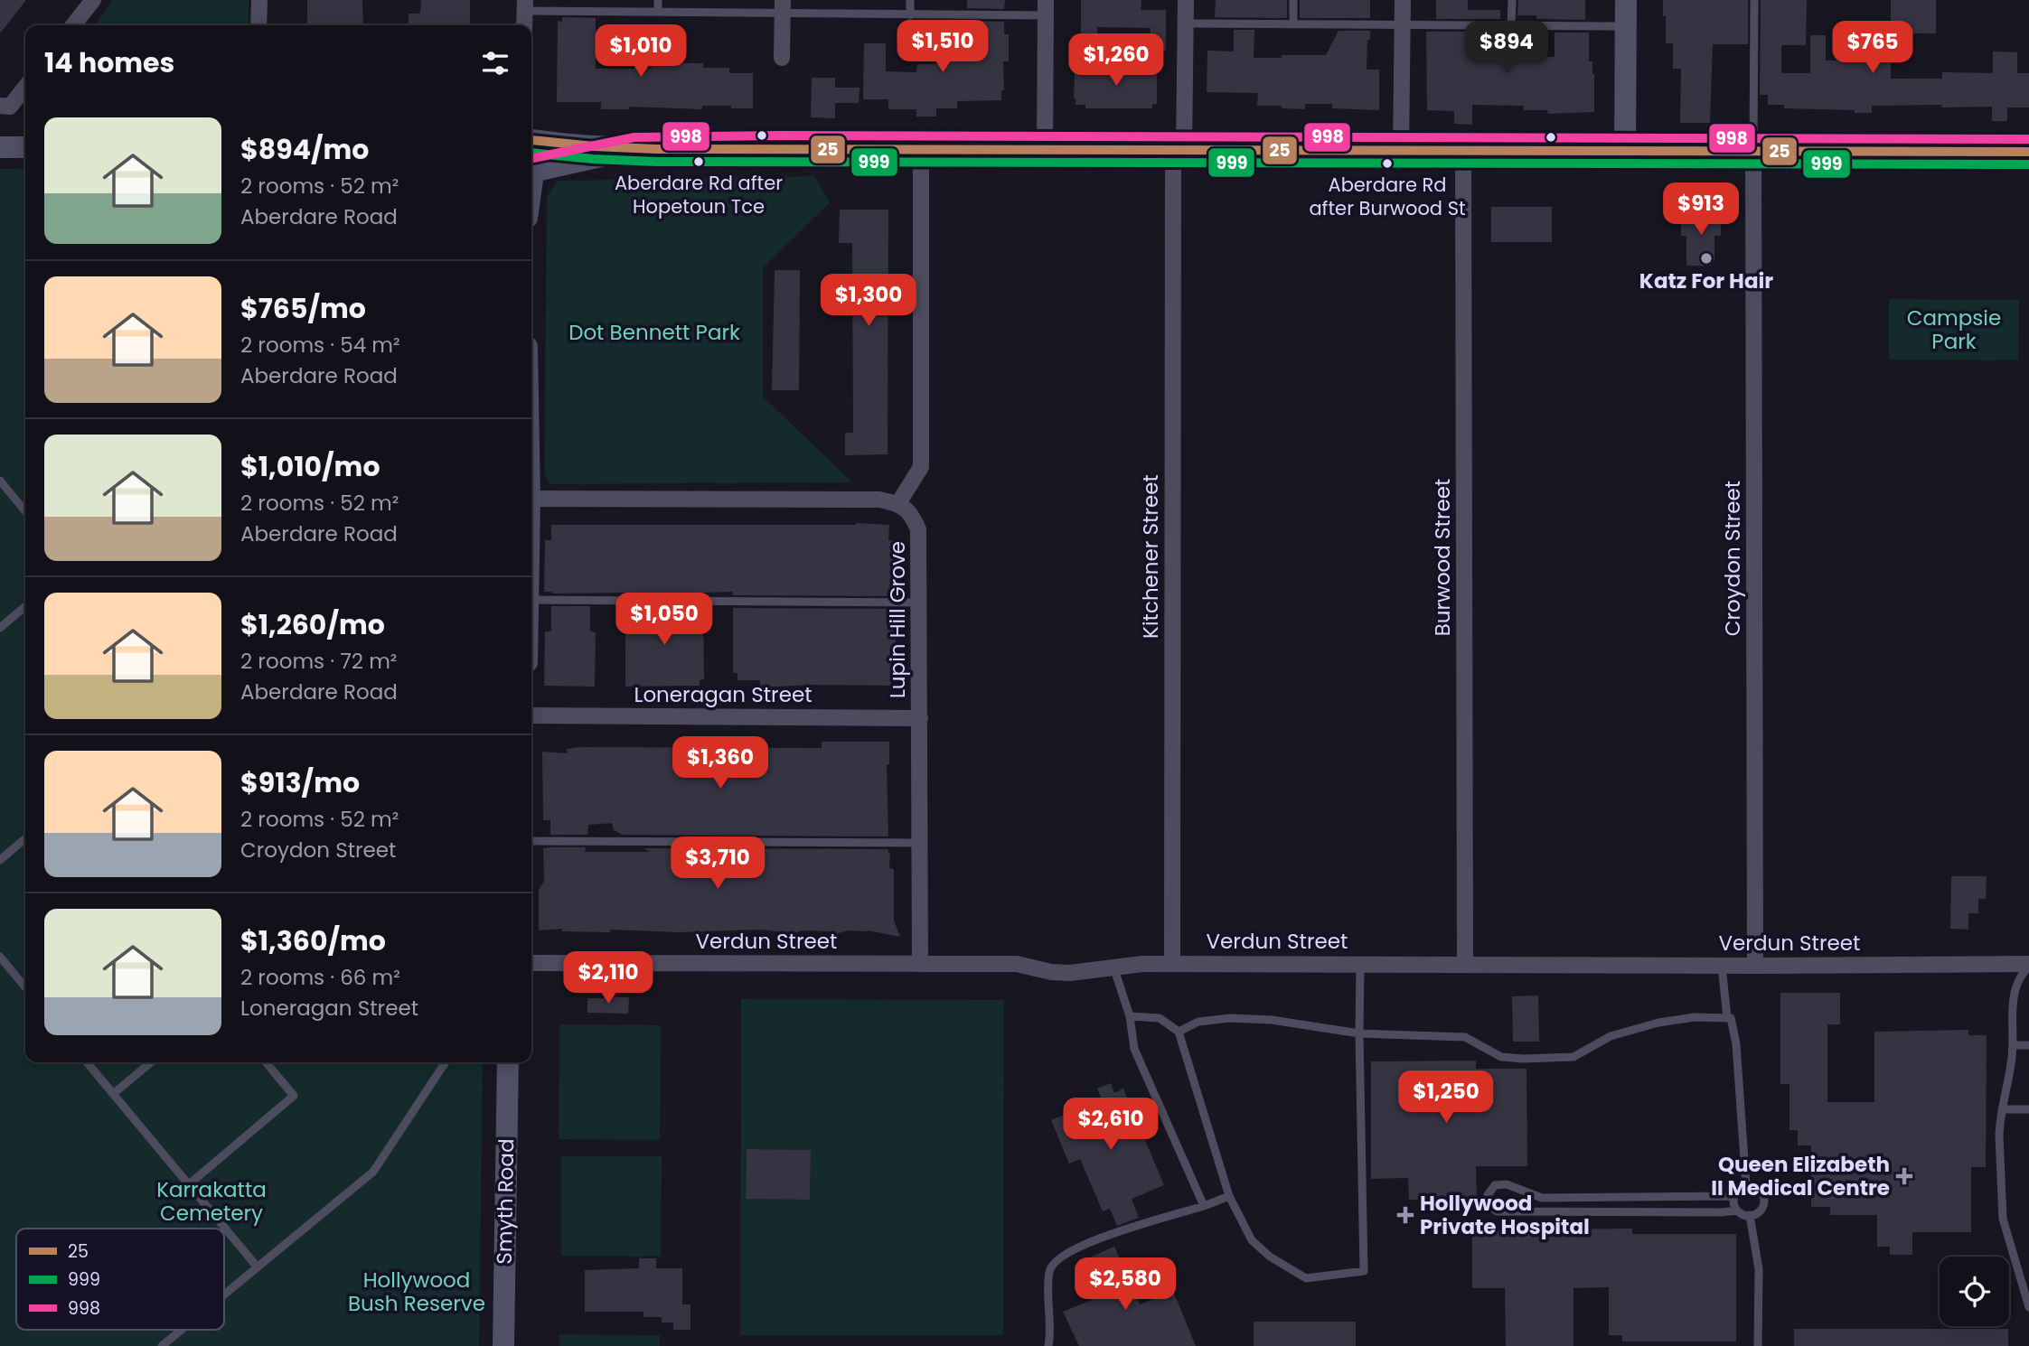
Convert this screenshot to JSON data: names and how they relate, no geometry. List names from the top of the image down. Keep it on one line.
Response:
{"streets":{"main road":["Smyth Road"],"street":["Kitchener Street","Burwood Street","Croydon Street","Lupin Hill Grove","Loneragan Street","Verdun Street"]},"crossings":[["Kitchener Street","Verdun Street"],["Burwood Street","Verdun Street"],["Croydon Street","Verdun Street"],["Lupin Hill Grove","Loneragan Street"],["Lupin Hill Grove","Verdun Street"]],"parks":["Campsie Park","Dot Bennett Park","Karrakatta Cemetery","Hollywood Bush Reserve"],"places":{"other":["Aberdare Rd after Hopetoun Tce","Aberdare Rd after Burwood St","Katz For Hair"],"health":["Queen Elizabeth II Medical Centre","Hollywood Private Hospital"]},"lines":["transit line 998","transit line 25","transit line 999"],"legend":["25","999","998"],"page":{"price":["$1,510","$894","$765","$1,010","$1,260","$913","$1,300","$1,050","$1,360","$3,710","$2,110","$1,250","$2,610","$2,580"],"heading":"14 homes","list":[{"name":"$894/mo","note":"2 rooms · 52 m² · Aberdare Road"},{"name":"$765/mo","note":"2 rooms · 54 m² · Aberdare Road"},{"name":"$1,010/mo","note":"2 rooms · 52 m² · Aberdare Road"},{"name":"$1,260/mo","note":"2 rooms · 72 m² · Aberdare Road"},{"name":"$913/mo","note":"2 rooms · 52 m² · Croydon Street"},{"name":"$1,360/mo","note":"2 rooms · 66 m² · Loneragan Street"}]}}
